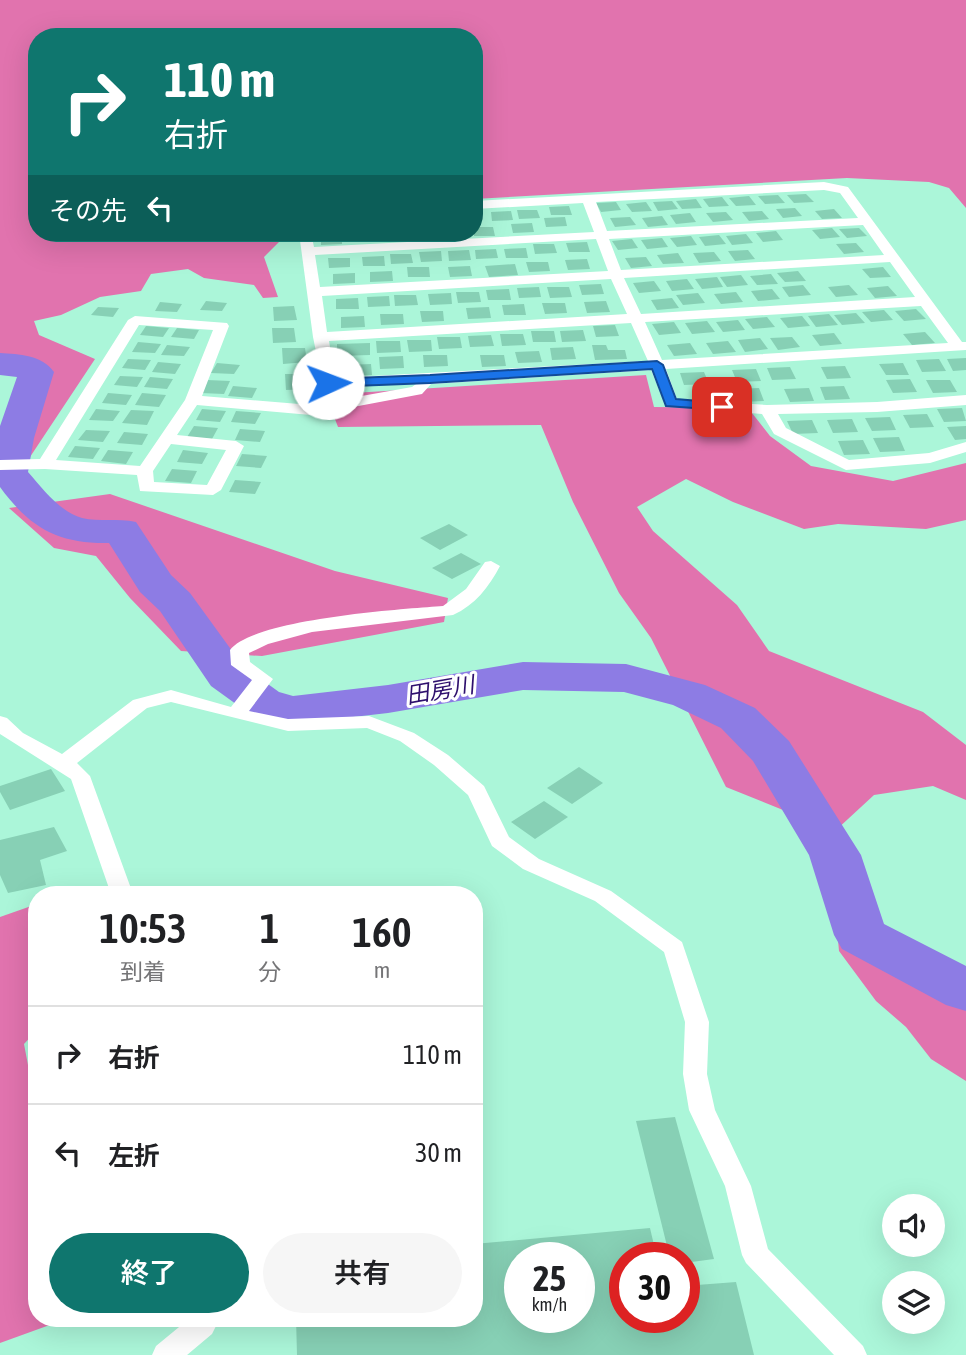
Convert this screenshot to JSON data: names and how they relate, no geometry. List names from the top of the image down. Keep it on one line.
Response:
{"water":["田房川"],"page":{"turn":["110 m","右折"],"then":"その先","eta":["10:53","到着","1","分","160","m"],"list":[{"name":"右折","value":"110 m"},{"name":"左折","value":"30 m"}],"buttons":["終了","共有"],"speed":"25 km/h","limit":"30"}}
